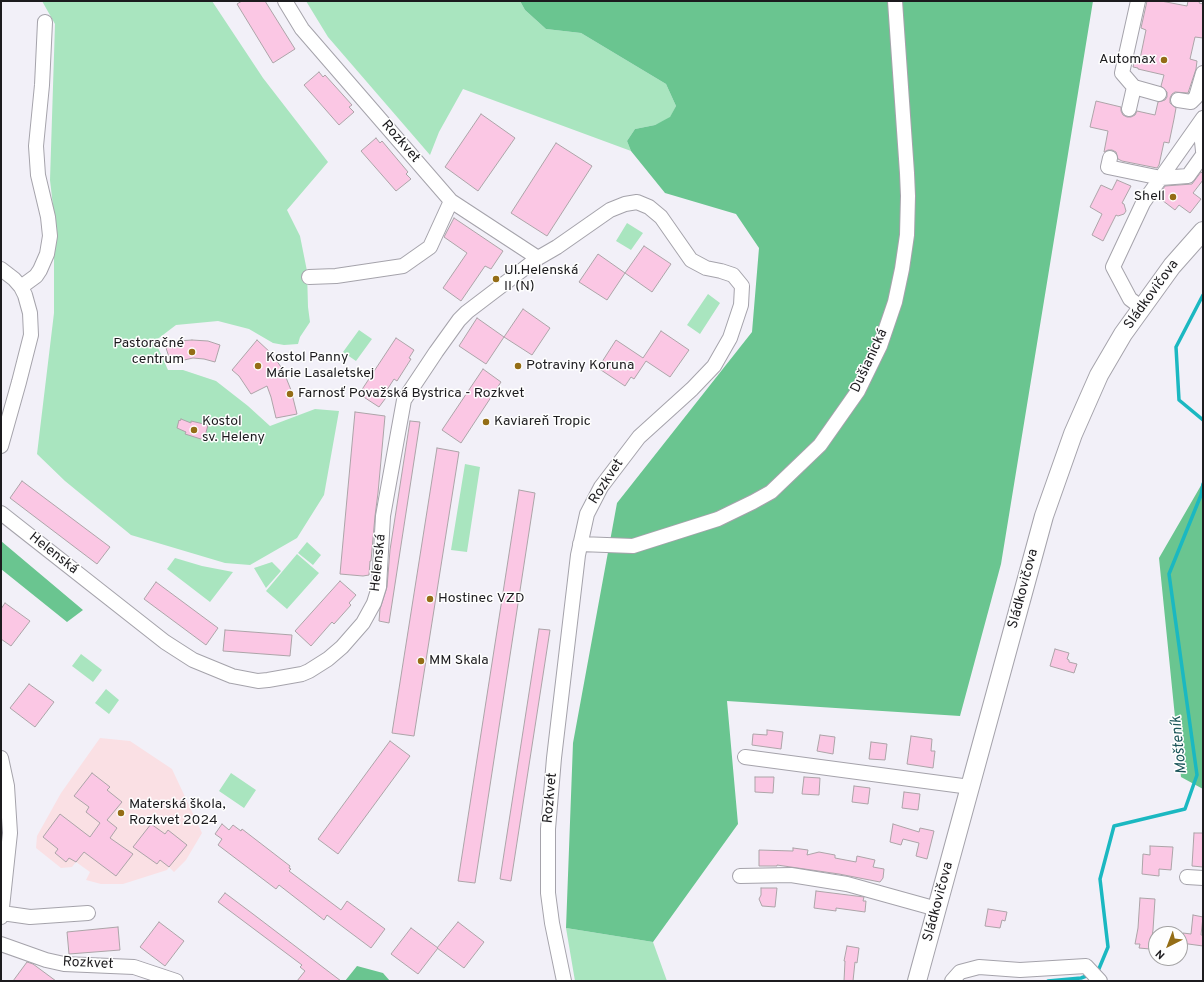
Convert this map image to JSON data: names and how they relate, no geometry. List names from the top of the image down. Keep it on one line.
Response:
{"streets":{"main road":["Sládkovičova"],"street":["Rozkvet","Dušianická","Helenská"]},"crossings":[["Rozkvet","Dušianická"],["Rozkvet","Helenská"]],"water":["Mošteník"],"places":["Automax","Shell","Ul.Helenská II (N)","Pastoračné centrum","Kostol Panny Márie Lasaletskej","Potraviny Koruna","Farnosť Považská Bystrica - Rozkvet","Kaviareň Tropic","Kostol sv. Heleny","Hostinec VZD","MM Skala","Materská škola, Rozkvet 2024"],"north":"bottom left"}
